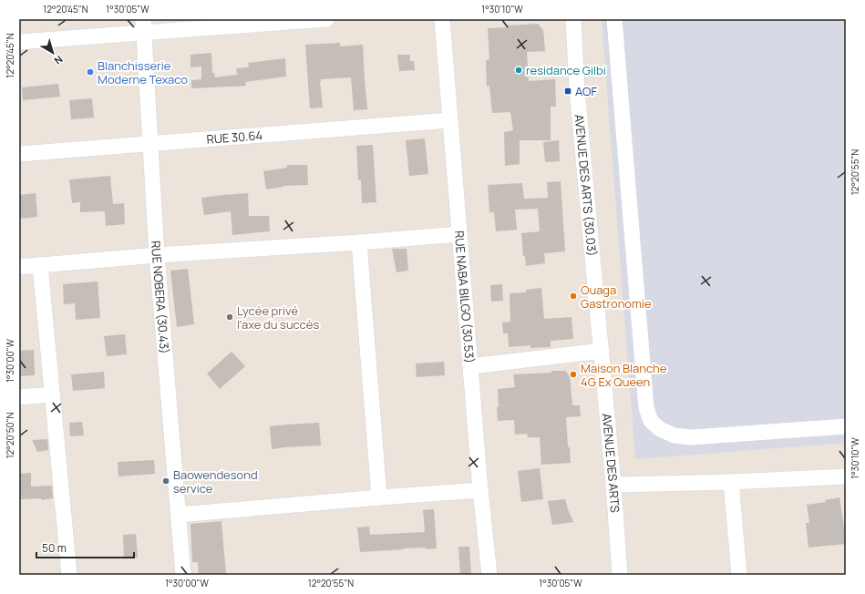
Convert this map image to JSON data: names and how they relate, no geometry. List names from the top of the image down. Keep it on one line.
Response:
{"streets":{"street":["RUE 30.64","AVENUE DES ARTS (30.03)","RUE NOBERA (30.43)","RUE NABA BILGO (30.53)","AVENUE DES ARTS"]},"crossings":[["RUE 30.64","RUE NOBERA (30.43)"],["RUE 30.64","RUE NABA BILGO (30.53)"],["AVENUE DES ARTS (30.03)","AVENUE DES ARTS"]],"places":{"other":["residance Gilbi","Blanchisserie Moderne Texaco","Ouaga Gastronomie","Lycée privé l'axe du succès","Maison Blanche 4G Ex Queen","Baowendesond service"],"transit":["AOF"]},"scale_bar":"50 m","north":"bottom right","coordinates":["12°20'45\"N","1°30'05\"W","1°30'10\"W","12°20'55\"N","1°30'00\"W","12°20'50\"N"]}
